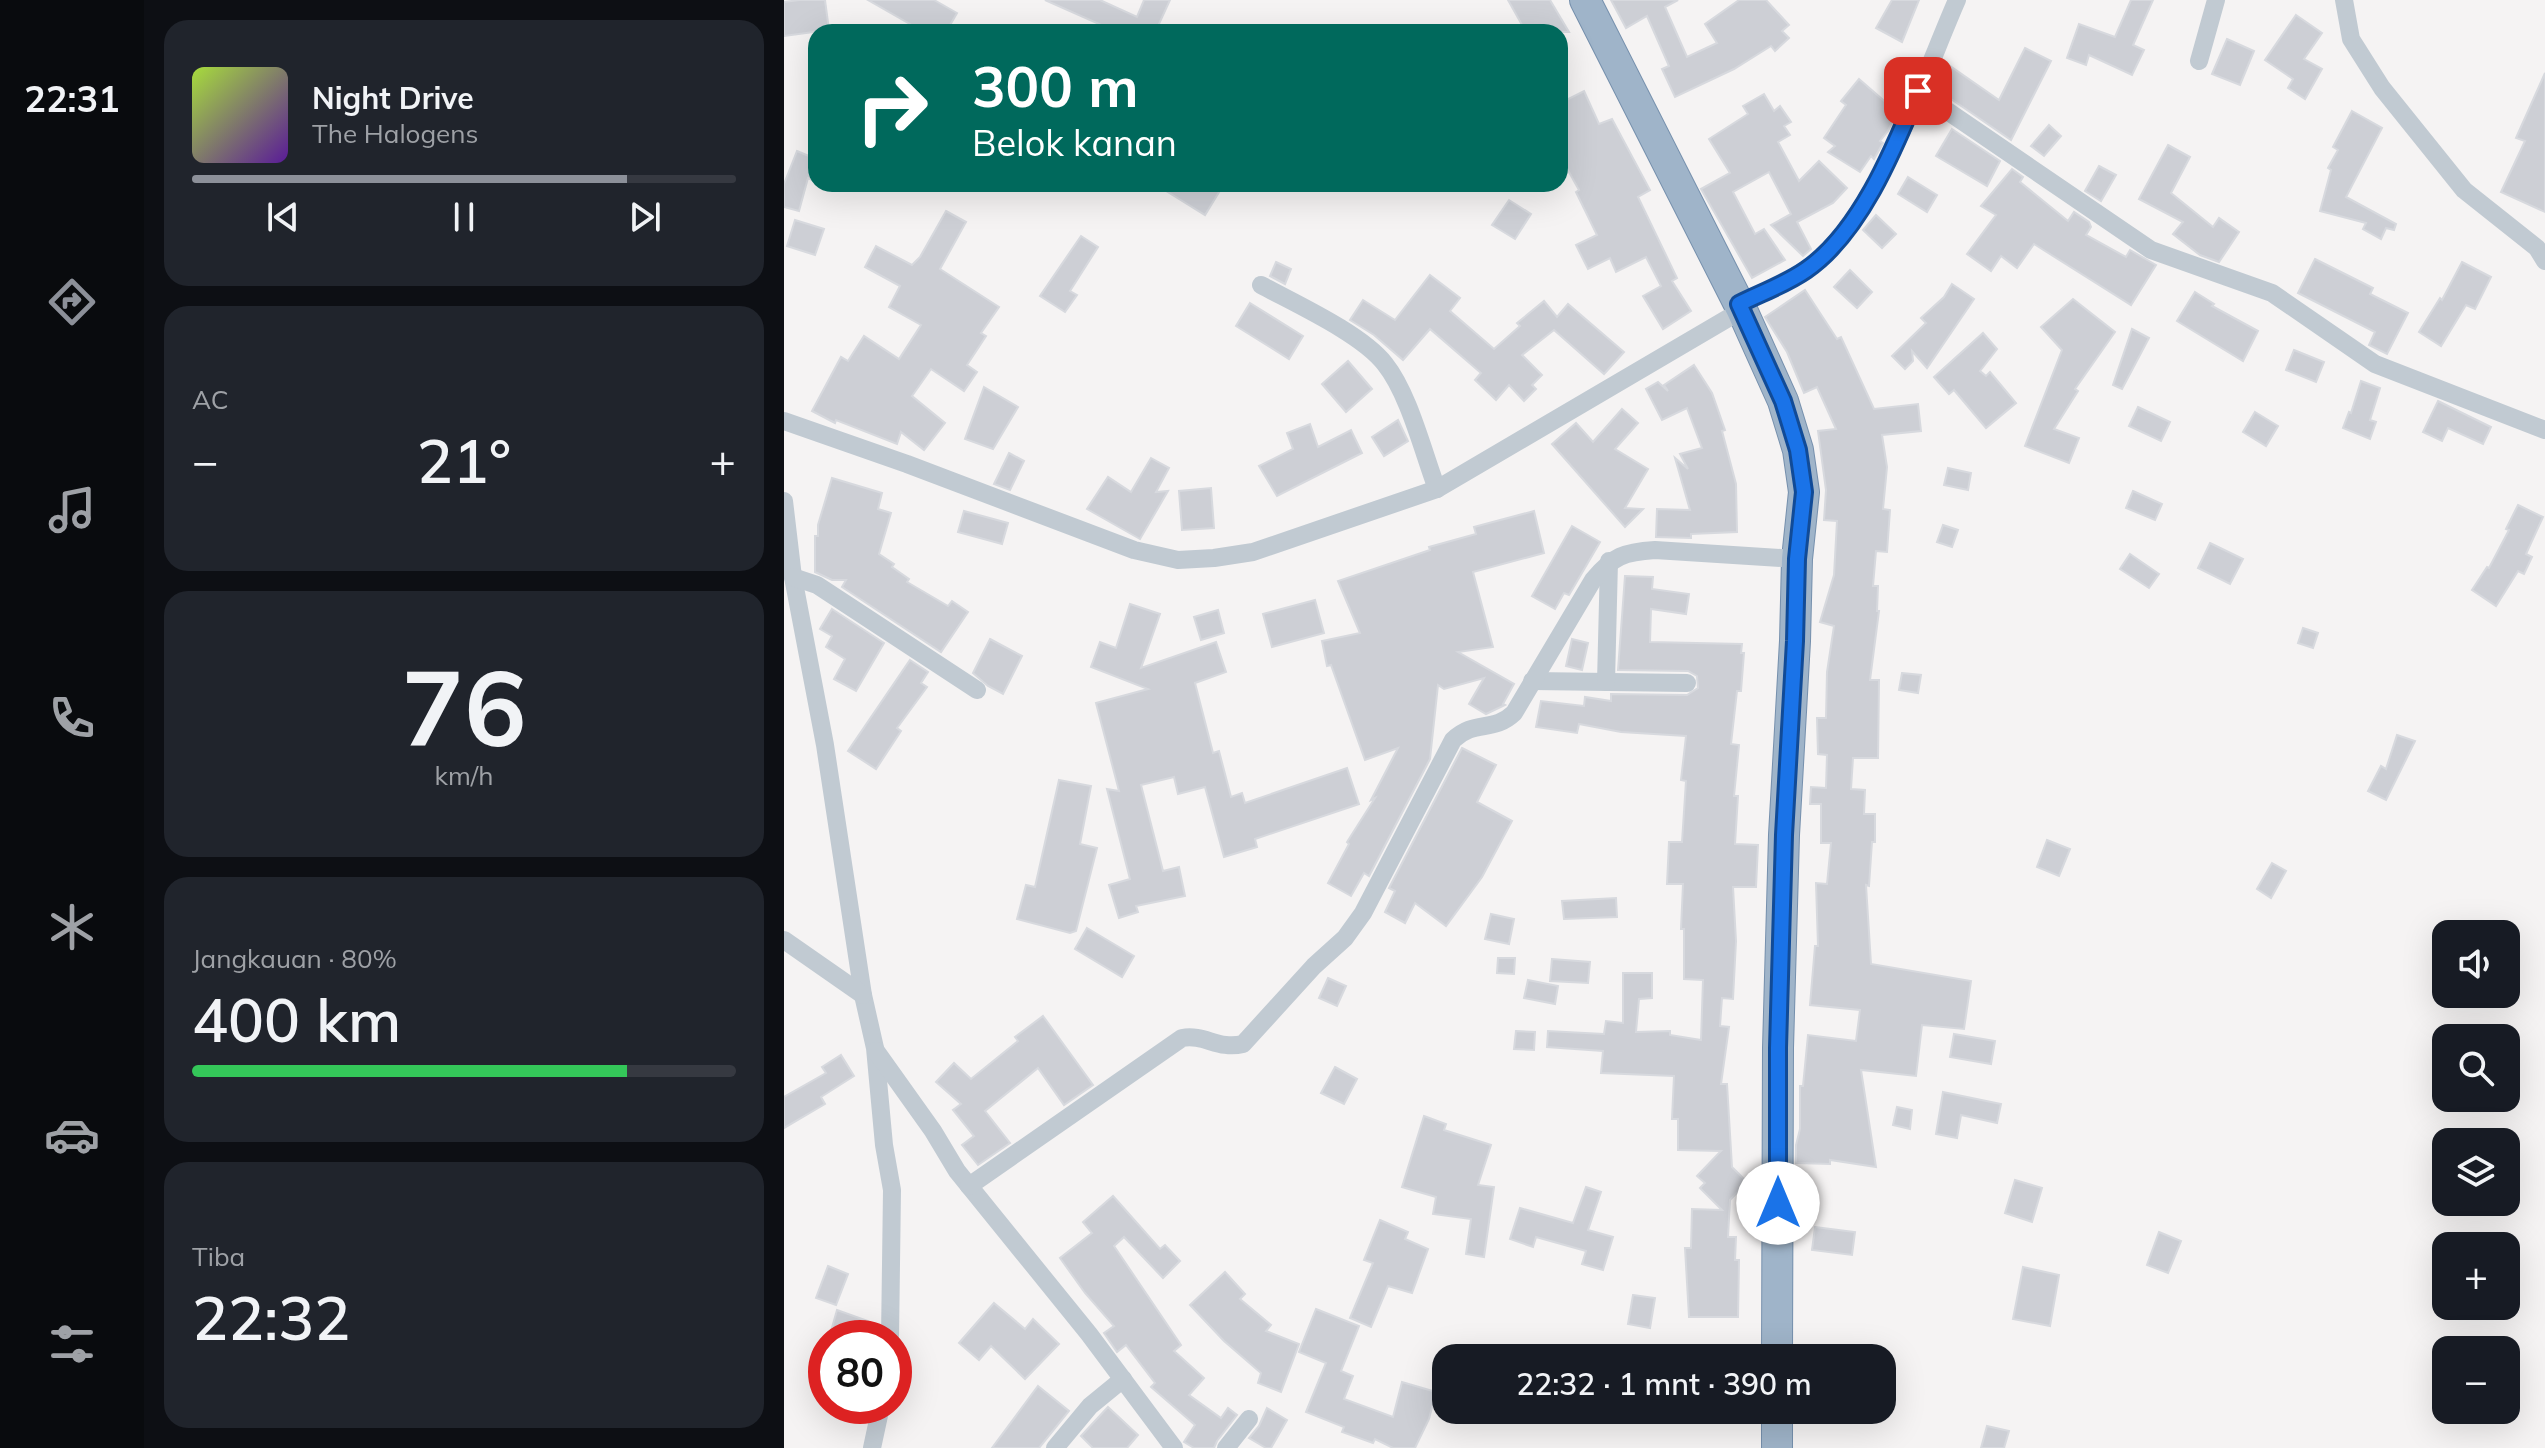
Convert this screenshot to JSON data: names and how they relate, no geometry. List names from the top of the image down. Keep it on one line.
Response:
{"page":{"tabs":"22:31","turn":["300 m","Belok kanan"],"song":["Night Drive","The Halogens"],"tile":["AC",["76","km/h"],["Jangkauan · 80%","400 km"],["Tiba","22:32"]],"heat":["−","21°","+"],"map_buttons":["+","−"],"limit":"80","trip":"22:32 · 1 mnt · 390 m"}}
